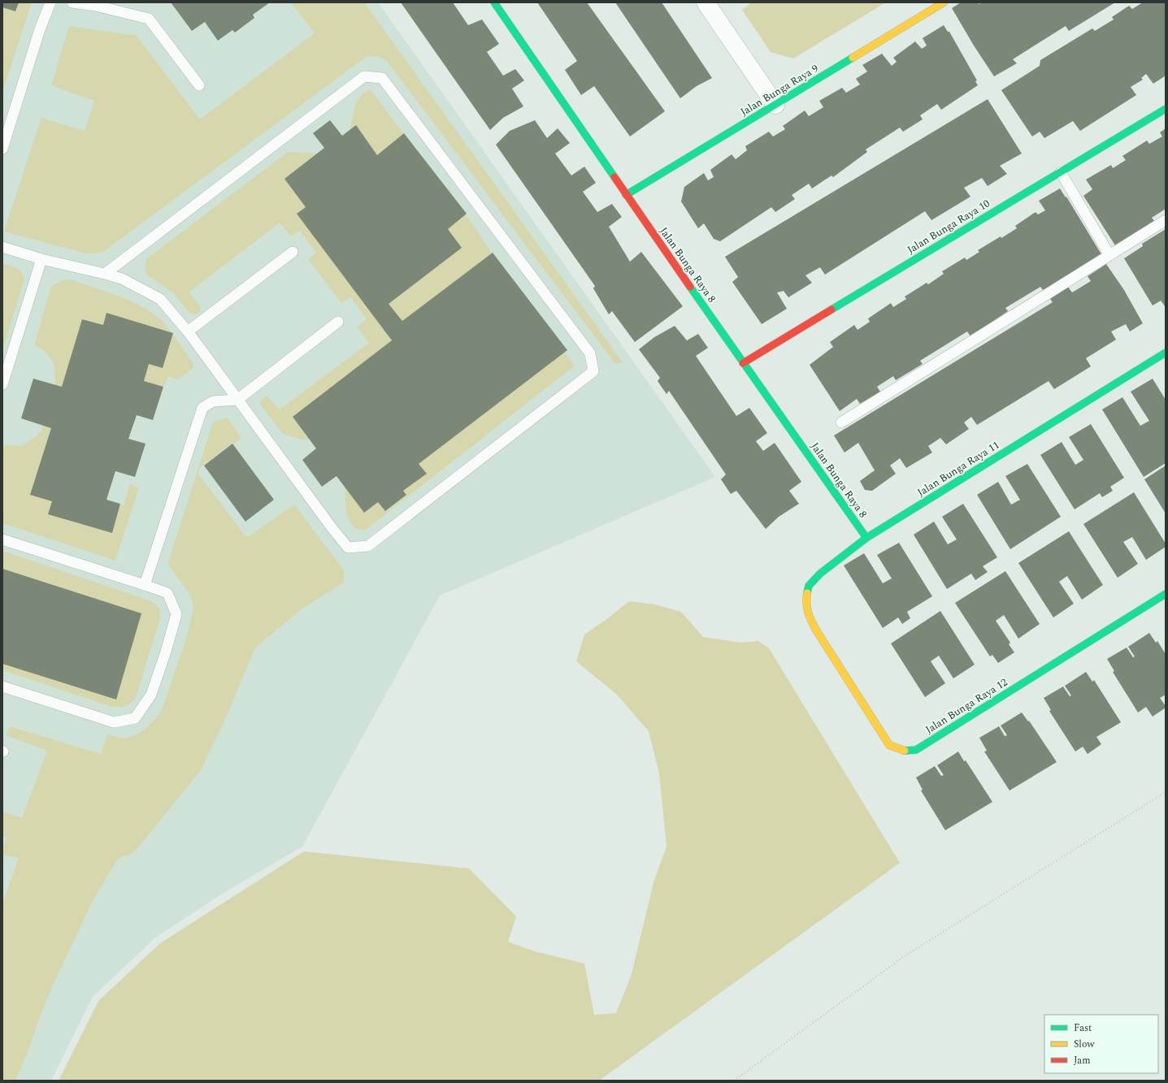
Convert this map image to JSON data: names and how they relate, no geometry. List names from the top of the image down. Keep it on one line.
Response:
{"streets":{"street":["Jalan Bunga Raya 9","Jalan Bunga Raya 10","Jalan Bunga Raya 8","Jalan Bunga Raya 11","Jalan Bunga Raya 12"]},"crossings":[["Jalan Bunga Raya 9","Jalan Bunga Raya 8"],["Jalan Bunga Raya 10","Jalan Bunga Raya 8"],["Jalan Bunga Raya 8","Jalan Bunga Raya 11"],["Jalan Bunga Raya 11","Jalan Bunga Raya 12"]],"legend":["Fast","Slow","Jam"]}
